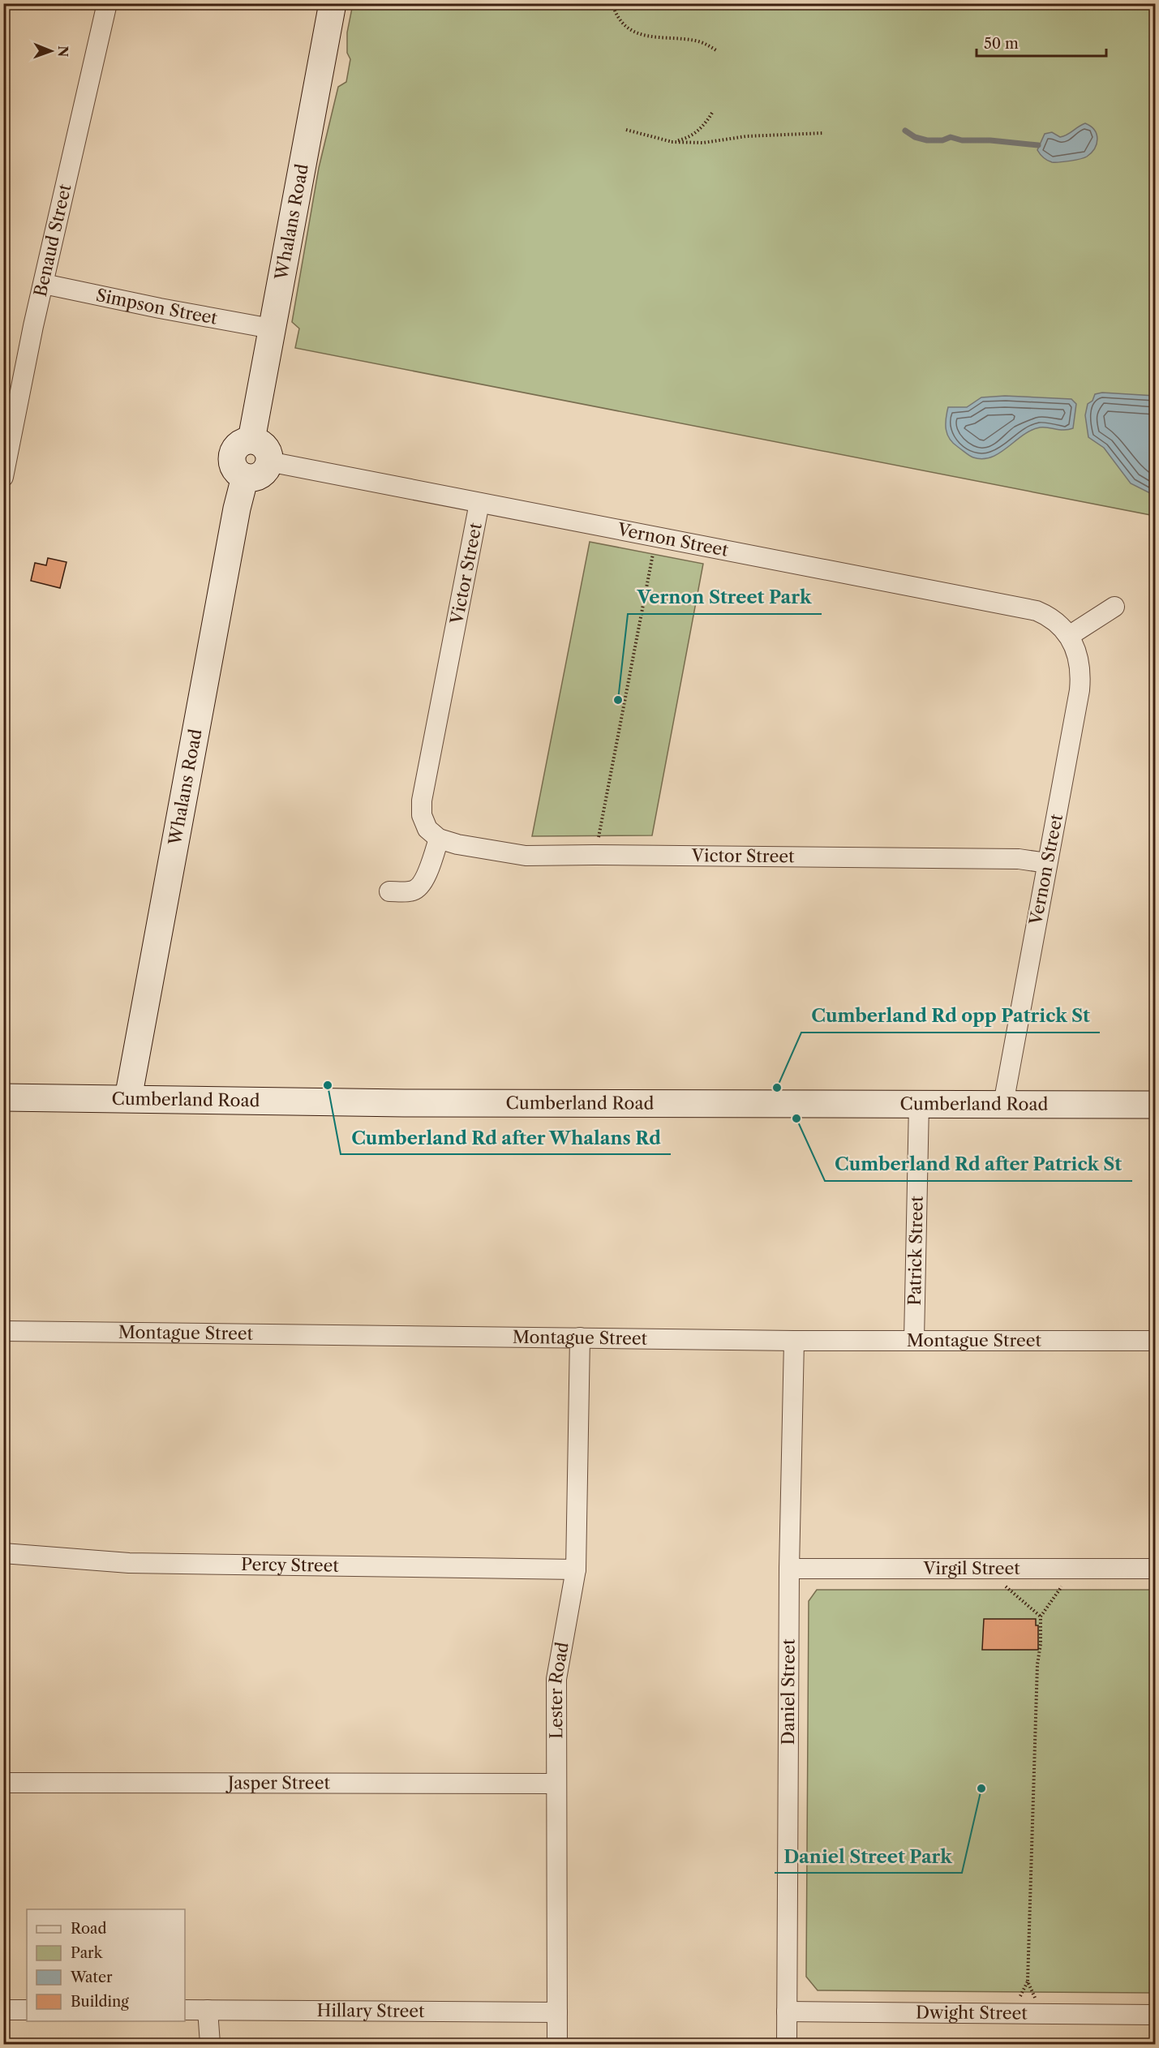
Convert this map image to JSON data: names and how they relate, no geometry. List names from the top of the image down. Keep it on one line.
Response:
{"streets":{"street":["Whalans Road","Benaud Street","Simpson Street","Vernon Street","Victor Street","Cumberland Road","Patrick Street","Montague Street","Percy Street","Virgil Street","Lester Road","Daniel Street","Jasper Street","Hillary Street","Dwight Street"]},"crossings":[["Whalans Road","Simpson Street"],["Whalans Road","Vernon Street"],["Whalans Road","Cumberland Road"],["Benaud Street","Simpson Street"],["Vernon Street","Victor Street"],["Vernon Street","Cumberland Road"],["Cumberland Road","Patrick Street"],["Patrick Street","Montague Street"],["Montague Street","Lester Road"],["Montague Street","Daniel Street"],["Percy Street","Lester Road"],["Virgil Street","Daniel Street"],["Lester Road","Jasper Street"],["Lester Road","Hillary Street"],["Daniel Street","Dwight Street"]],"places":["Vernon Street Park","Cumberland Rd after Whalans Rd","Cumberland Rd opp Patrick St","Cumberland Rd after Patrick St","Daniel Street Park"],"legend":["Road","Park","Water","Building"],"scale_bar":"50 m","north":"right"}
